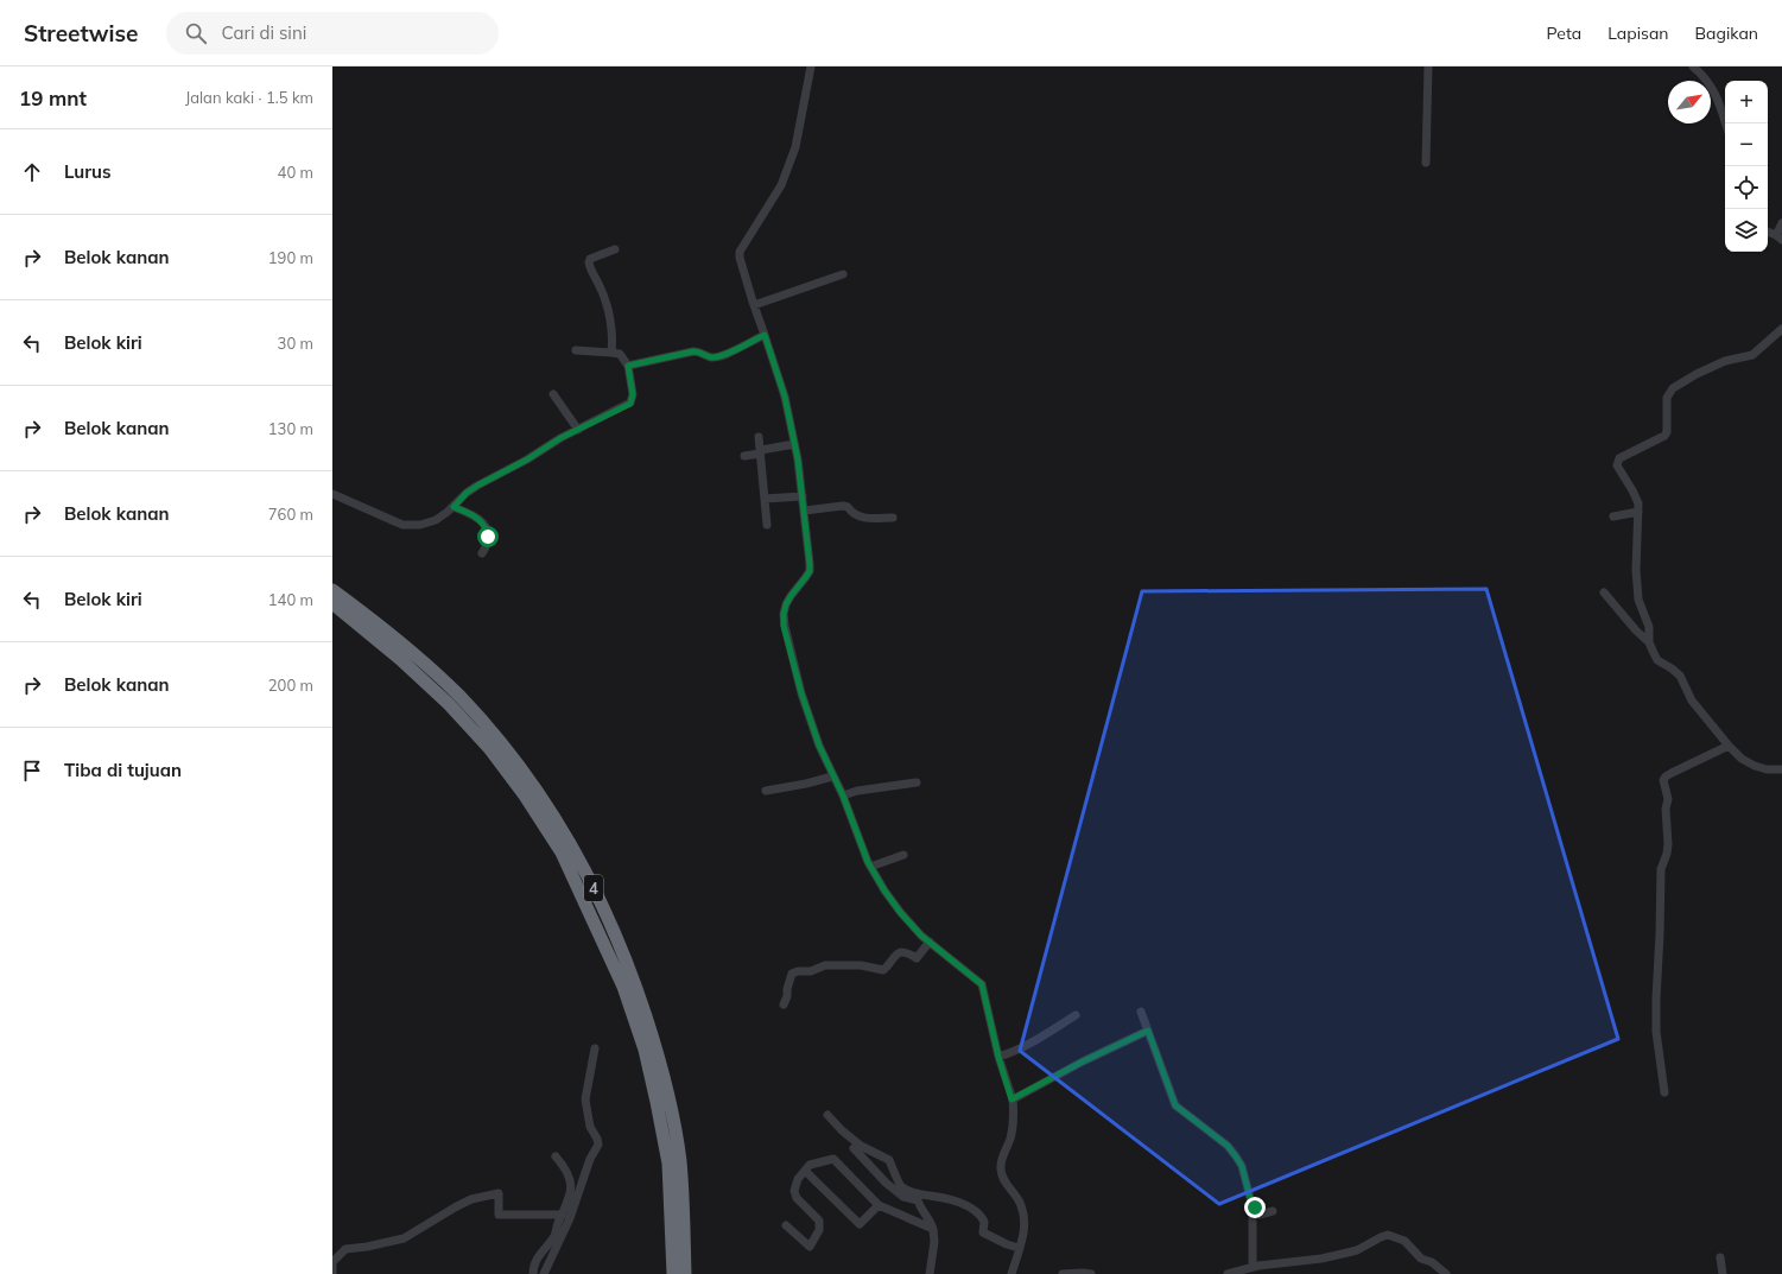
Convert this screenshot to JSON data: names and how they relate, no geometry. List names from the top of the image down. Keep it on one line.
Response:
{"streets":{"highway":["4"]},"north":"top right","page":{"header":"Streetwise","search":"Cari di sini","nav":["Peta","Lapisan","Bagikan"],"heading":["19 mnt","Jalan kaki · 1.5 km"],"map_buttons":["+","−"],"list":[["Lurus","40 m"],["Belok kanan","190 m"],["Belok kiri","30 m"],["Belok kanan","130 m"],["Belok kanan","760 m"],["Belok kiri","140 m"],["Belok kanan","200 m"],"Tiba di tujuan"]}}
